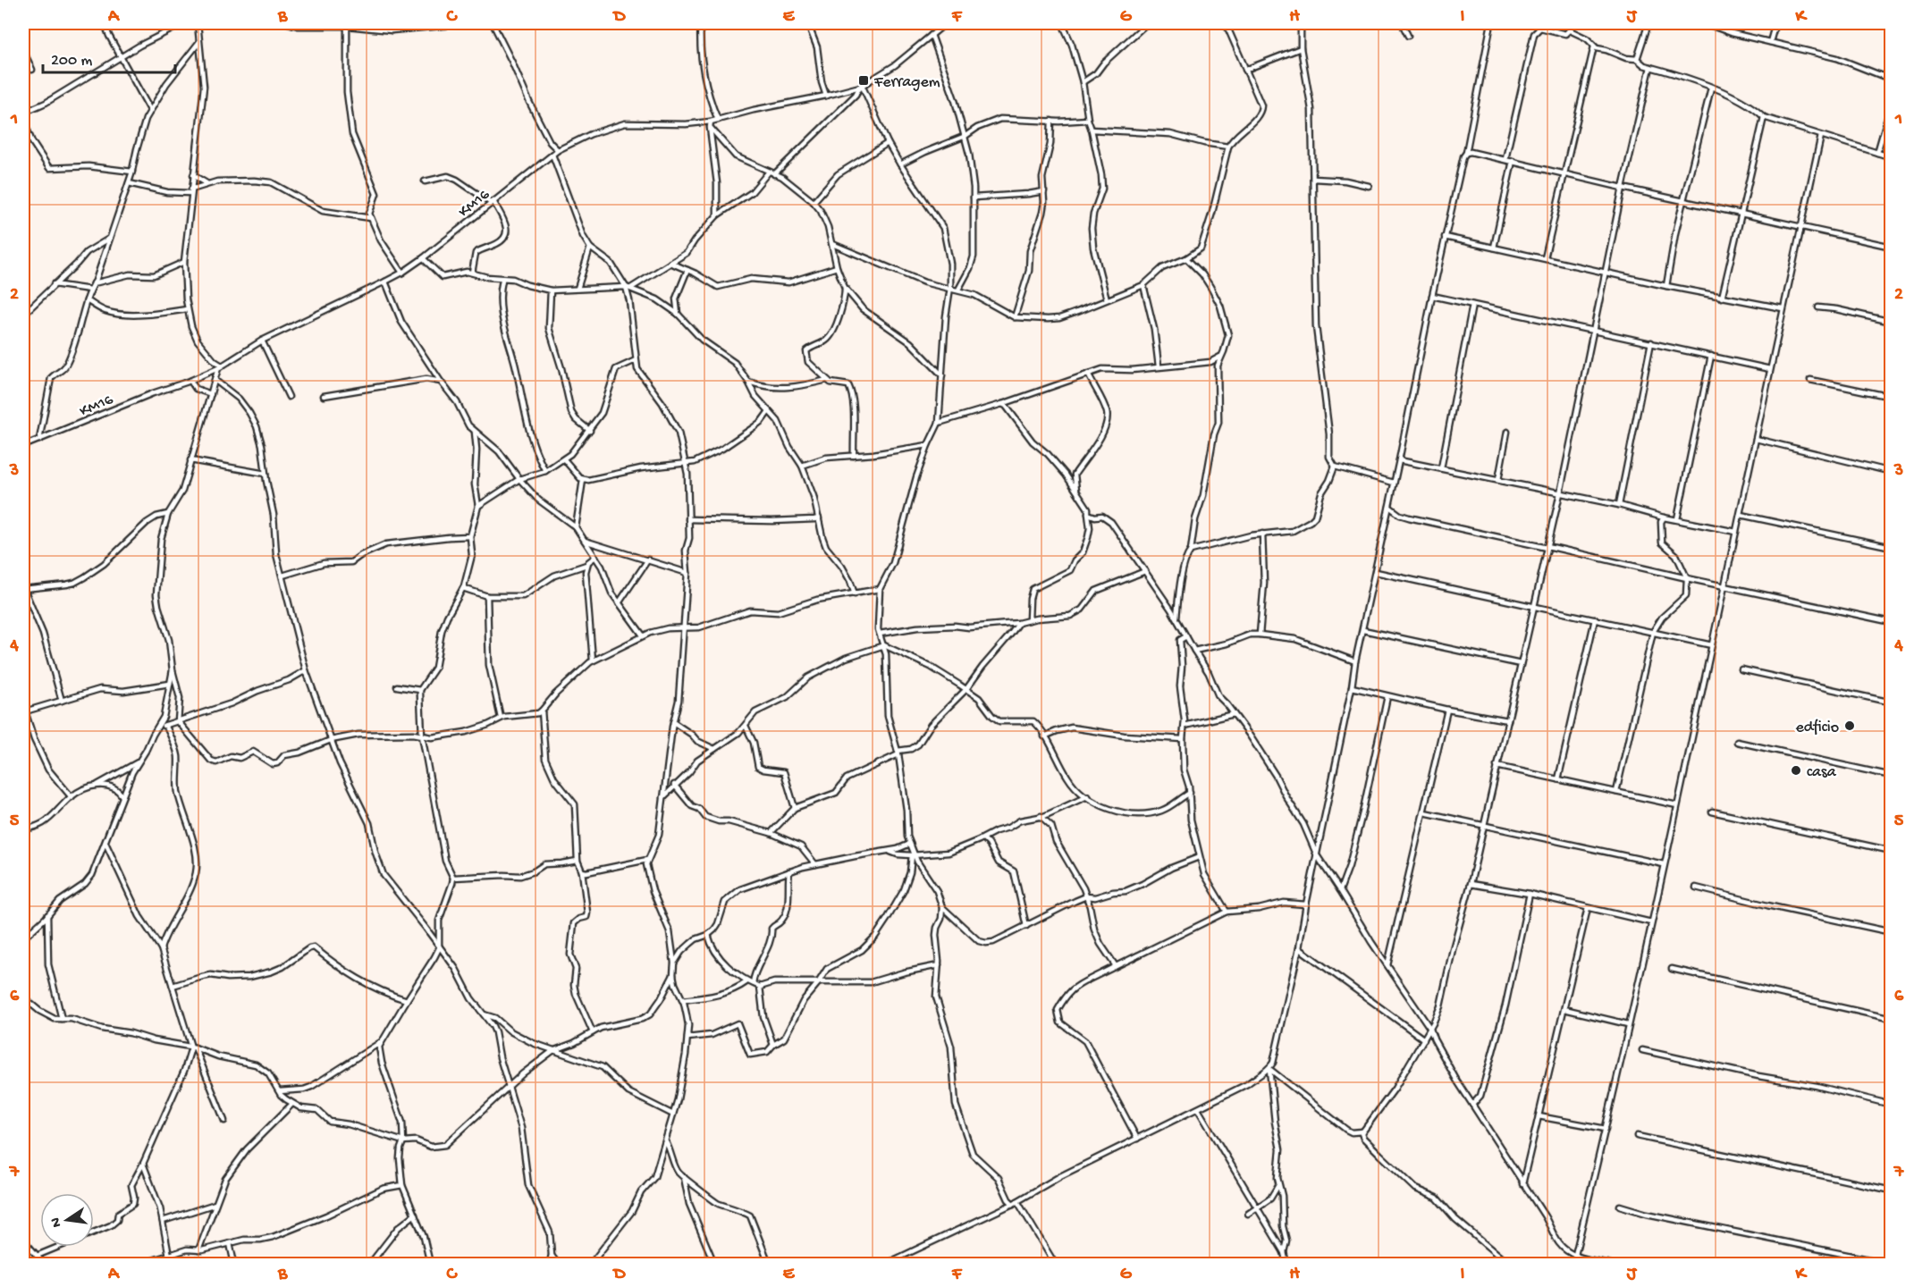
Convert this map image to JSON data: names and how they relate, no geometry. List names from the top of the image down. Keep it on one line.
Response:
{"streets":{"street":["KM16"]},"places":{"transit":["Ferragem"],"other":["edficio","casa"]},"scale_bar":"200 m","north":"left","grid":{"columns":["A","B","C","D","E","F","G","H","I","J","K"],"rows":["1","2","3","4","5","6","7"]}}
